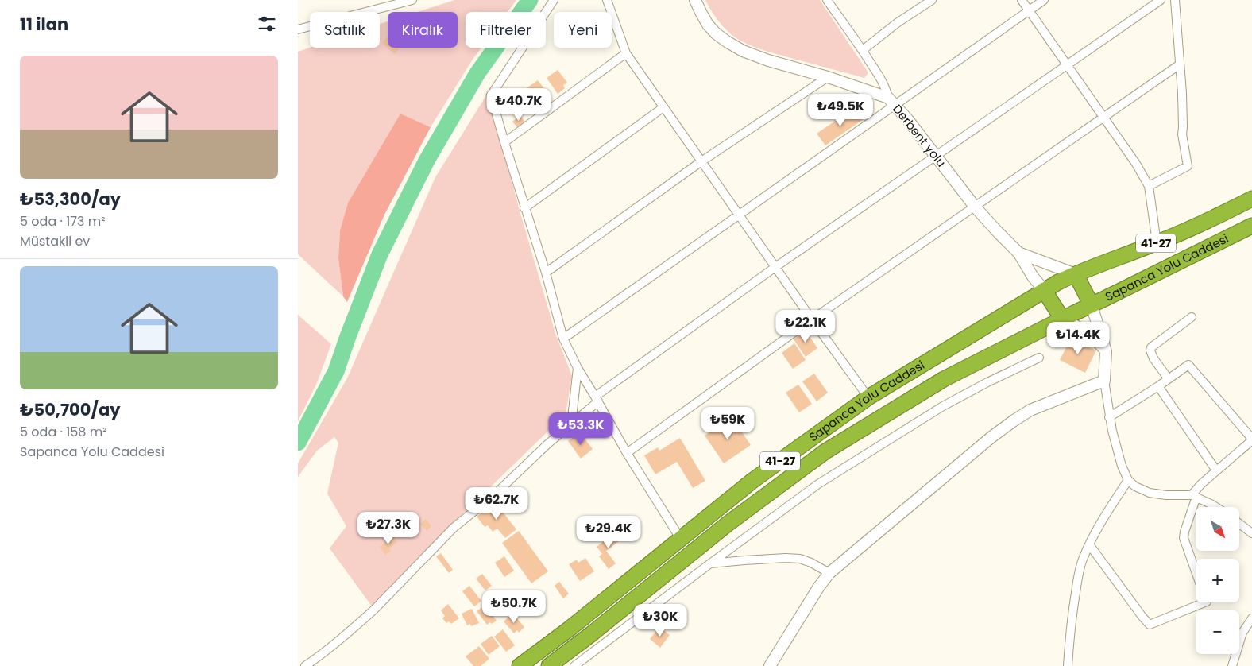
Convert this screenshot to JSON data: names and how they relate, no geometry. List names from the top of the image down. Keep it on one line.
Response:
{"streets":{"highway":["41-27","Sapanca Yolu Caddesi"],"street":["Derbent yolu"]},"north":"bottom right","page":{"heading":"11 ilan","chip":["Satılık","Kiralık","Filtreler","Yeni"],"list":[{"name":"₺53,300/ay","note":"5 oda · 173 m² · Müstakil ev"},{"name":"₺50,700/ay","note":"5 oda · 158 m² · Sapanca Yolu Caddesi"}],"price":["₺40.7K","₺49.5K","₺22.1K","₺14.4K","₺59K","₺53.3K","₺62.7K","₺27.3K","₺29.4K","₺50.7K","₺30K"],"map_buttons":["+","−"]}}
